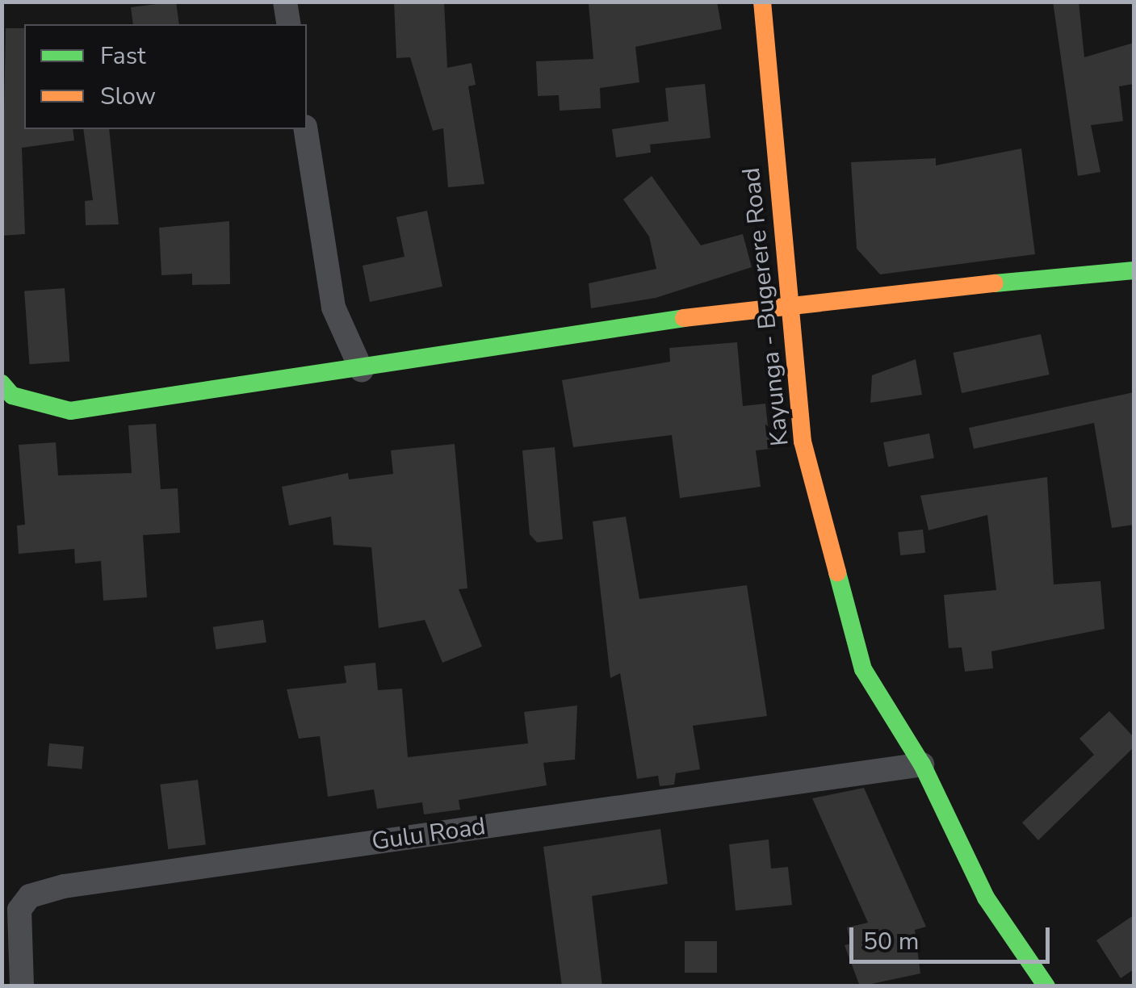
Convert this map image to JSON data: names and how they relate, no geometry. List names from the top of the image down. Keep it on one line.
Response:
{"streets":{"street":["Kayunga - Bugerere Road","Gulu Road"]},"crossings":[["Kayunga - Bugerere Road","Gulu Road"]],"legend":["Fast","Slow"],"scale_bar":"50 m"}
